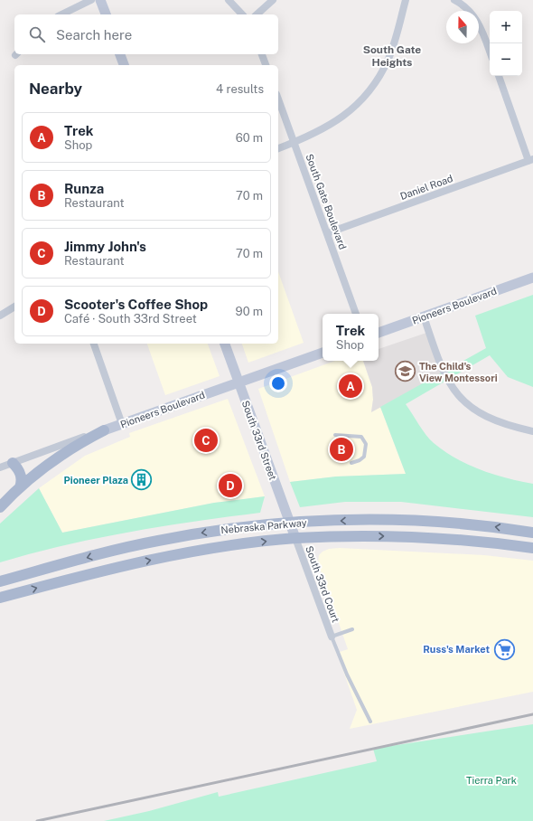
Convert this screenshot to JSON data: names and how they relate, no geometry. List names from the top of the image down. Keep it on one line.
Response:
{"streets":{"main road":["Pioneers Boulevard","South 33rd Street","Nebraska Parkway"],"street":["Daniel Road","South Gate Boulevard","South 33rd Court"]},"crossings":[["Daniel Road","South Gate Boulevard"],["Pioneers Boulevard","South 33rd Street"],["South 33rd Street","Nebraska Parkway"],["South 33rd Street","South 33rd Court"],["Nebraska Parkway","South 33rd Court"]],"districts":["South Gate Heights"],"parks":["Tierra Park"],"places":{"school or university":["The Child's View Montessori"],"building":["Pioneer Plaza"],"supermarket":["Russ's Market"]},"north":"top","page":{"map_buttons":["+","−"],"search":"Search here","heading":["Nearby","4 results"],"list":[{"mark":"A","name":"Trek","note":"Shop","value":"60 m"},{"mark":"B","name":"Runza","note":"Restaurant","value":"70 m"},{"mark":"C","name":"Jimmy John's","note":"Restaurant","value":"70 m"},{"mark":"D","name":"Scooter's Coffee Shop","note":"Café · South 33rd Street","value":"90 m"}],"popup":["Trek","Shop"],"pins":["A","C","B","D"]}}
